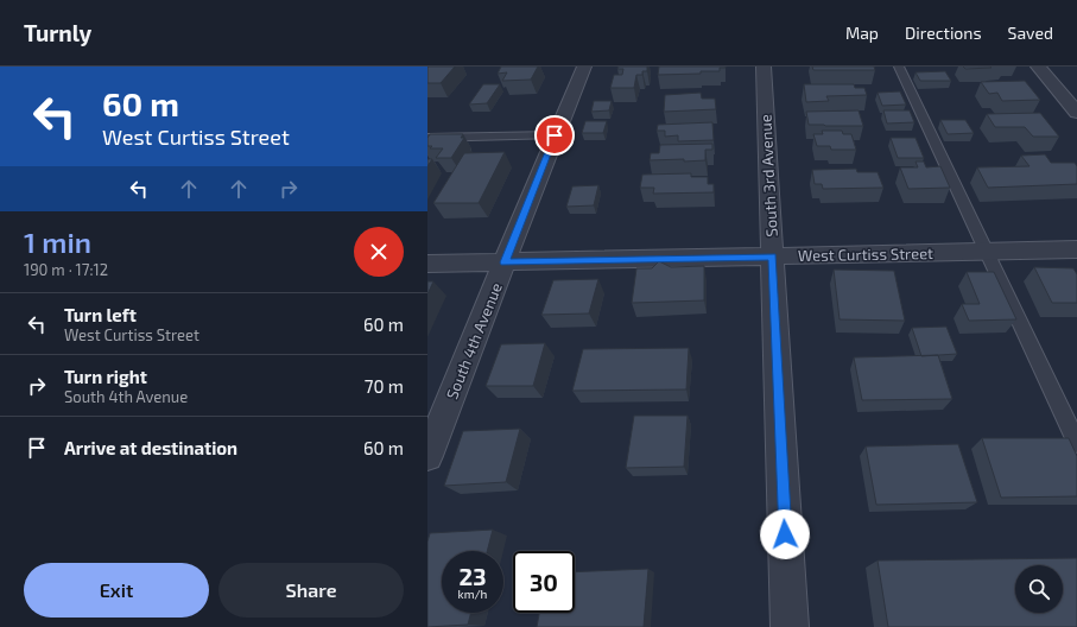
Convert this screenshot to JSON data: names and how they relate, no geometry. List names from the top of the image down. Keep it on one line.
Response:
{"streets":{"street":["South 3rd Avenue","West Curtiss Street","South 4th Avenue"]},"crossings":[["South 3rd Avenue","West Curtiss Street"],["West Curtiss Street","South 4th Avenue"]],"page":{"header":"Turnly","nav":["Map","Directions","Saved"],"turn":["60 m","West Curtiss Street"],"heading":["1 min","190 m · 17:12"],"list":[{"name":"Turn left","note":"West Curtiss Street","value":"60 m"},{"name":"Turn right","note":"South 4th Avenue","value":"70 m"},{"name":"Arrive at destination","value":"60 m"}],"speed":"23 km/h","limit":"30","buttons":["Exit","Share"]}}
